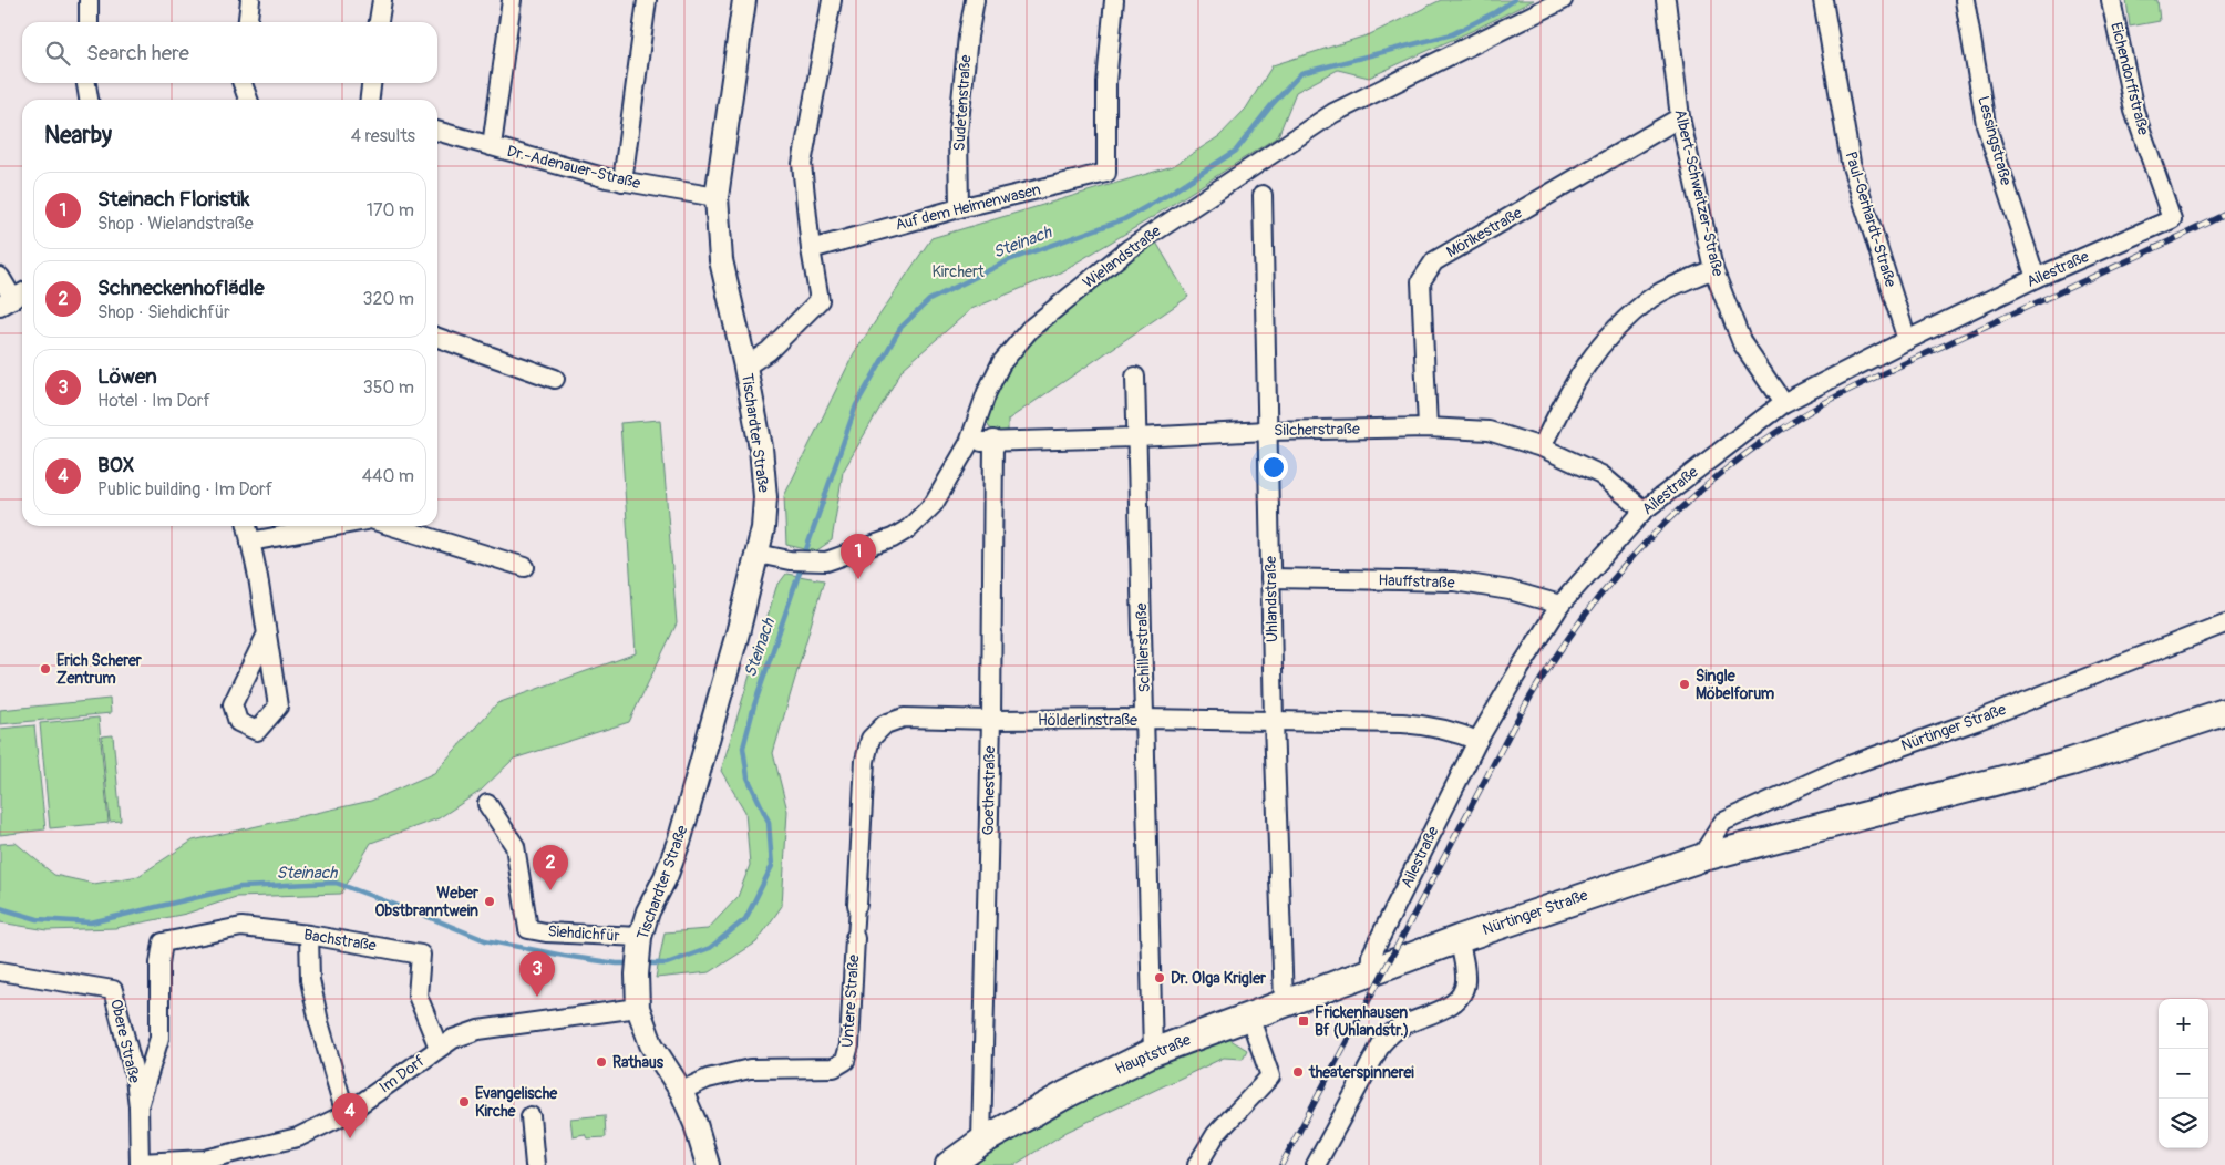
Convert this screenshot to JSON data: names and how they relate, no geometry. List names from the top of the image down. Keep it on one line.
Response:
{"streets":{"main road":["Nürtinger Straße","Hauptstraße"],"street":["Eichendorffstraße","Sudetenstraße","Lessingstraße","Dr.-Adenauer-Straße","Albert-Schweitzer-Straße","Auf dem Heimenwasen","Paul-Gerhardt-Straße","Mörikestraße","Wielandstraße","Ailestraße","Silcherstraße","Tischardter Straße","Hauffstraße","Uhlandstraße","Schillerstraße","Hölderlinstraße","Goethestraße","Siehdichfür","Bachstraße","Untere Straße","Obere Straße","Im Dorf"]},"crossings":[["Eichendorffstraße","Ailestraße"],["Sudetenstraße","Auf dem Heimenwasen"],["Lessingstraße","Ailestraße"],["Dr.-Adenauer-Straße","Tischardter Straße"],["Albert-Schweitzer-Straße","Mörikestraße"],["Albert-Schweitzer-Straße","Ailestraße"],["Paul-Gerhardt-Straße","Ailestraße"],["Mörikestraße","Silcherstraße"],["Wielandstraße","Silcherstraße"],["Wielandstraße","Tischardter Straße"],["Ailestraße","Silcherstraße"],["Ailestraße","Hauffstraße"],["Ailestraße","Hölderlinstraße"],["Ailestraße","Nürtinger Straße"],["Ailestraße","Hauptstraße"],["Silcherstraße","Uhlandstraße"],["Silcherstraße","Schillerstraße"],["Silcherstraße","Goethestraße"],["Tischardter Straße","Siehdichfür"],["Hauffstraße","Uhlandstraße"],["Uhlandstraße","Hölderlinstraße"],["Uhlandstraße","Hauptstraße"],["Schillerstraße","Hölderlinstraße"],["Schillerstraße","Hauptstraße"],["Hölderlinstraße","Goethestraße"],["Nürtinger Straße","Hauptstraße"],["Goethestraße","Hauptstraße"],["Bachstraße","Obere Straße"],["Bachstraße","Im Dorf"],["Obere Straße","Im Dorf"]],"water":["Steinach"],"parks":["Kirchert"],"places":{"other":["Erich Scherer Zentrum","Single Möbelforum","Weber Obstbranntwein","Dr. Olga Krigler","Rathaus","theaterspinnerei","Evangelische Kirche"],"transit":["Frickenhausen Bf (Uhlandstr.)"]},"page":{"search":"Search here","heading":["Nearby","4 results"],"list":[{"mark":"1","name":"Steinach Floristik","note":"Shop · Wielandstraße","value":"170 m"},{"mark":"2","name":"Schneckenhoflädle","note":"Shop · Siehdichfür","value":"320 m"},{"mark":"3","name":"Löwen","note":"Hotel · Im Dorf","value":"350 m"},{"mark":"4","name":"BOX","note":"Public building · Im Dorf","value":"440 m"}],"pins":["1","2","3","4"],"map_buttons":["+","−"]}}
